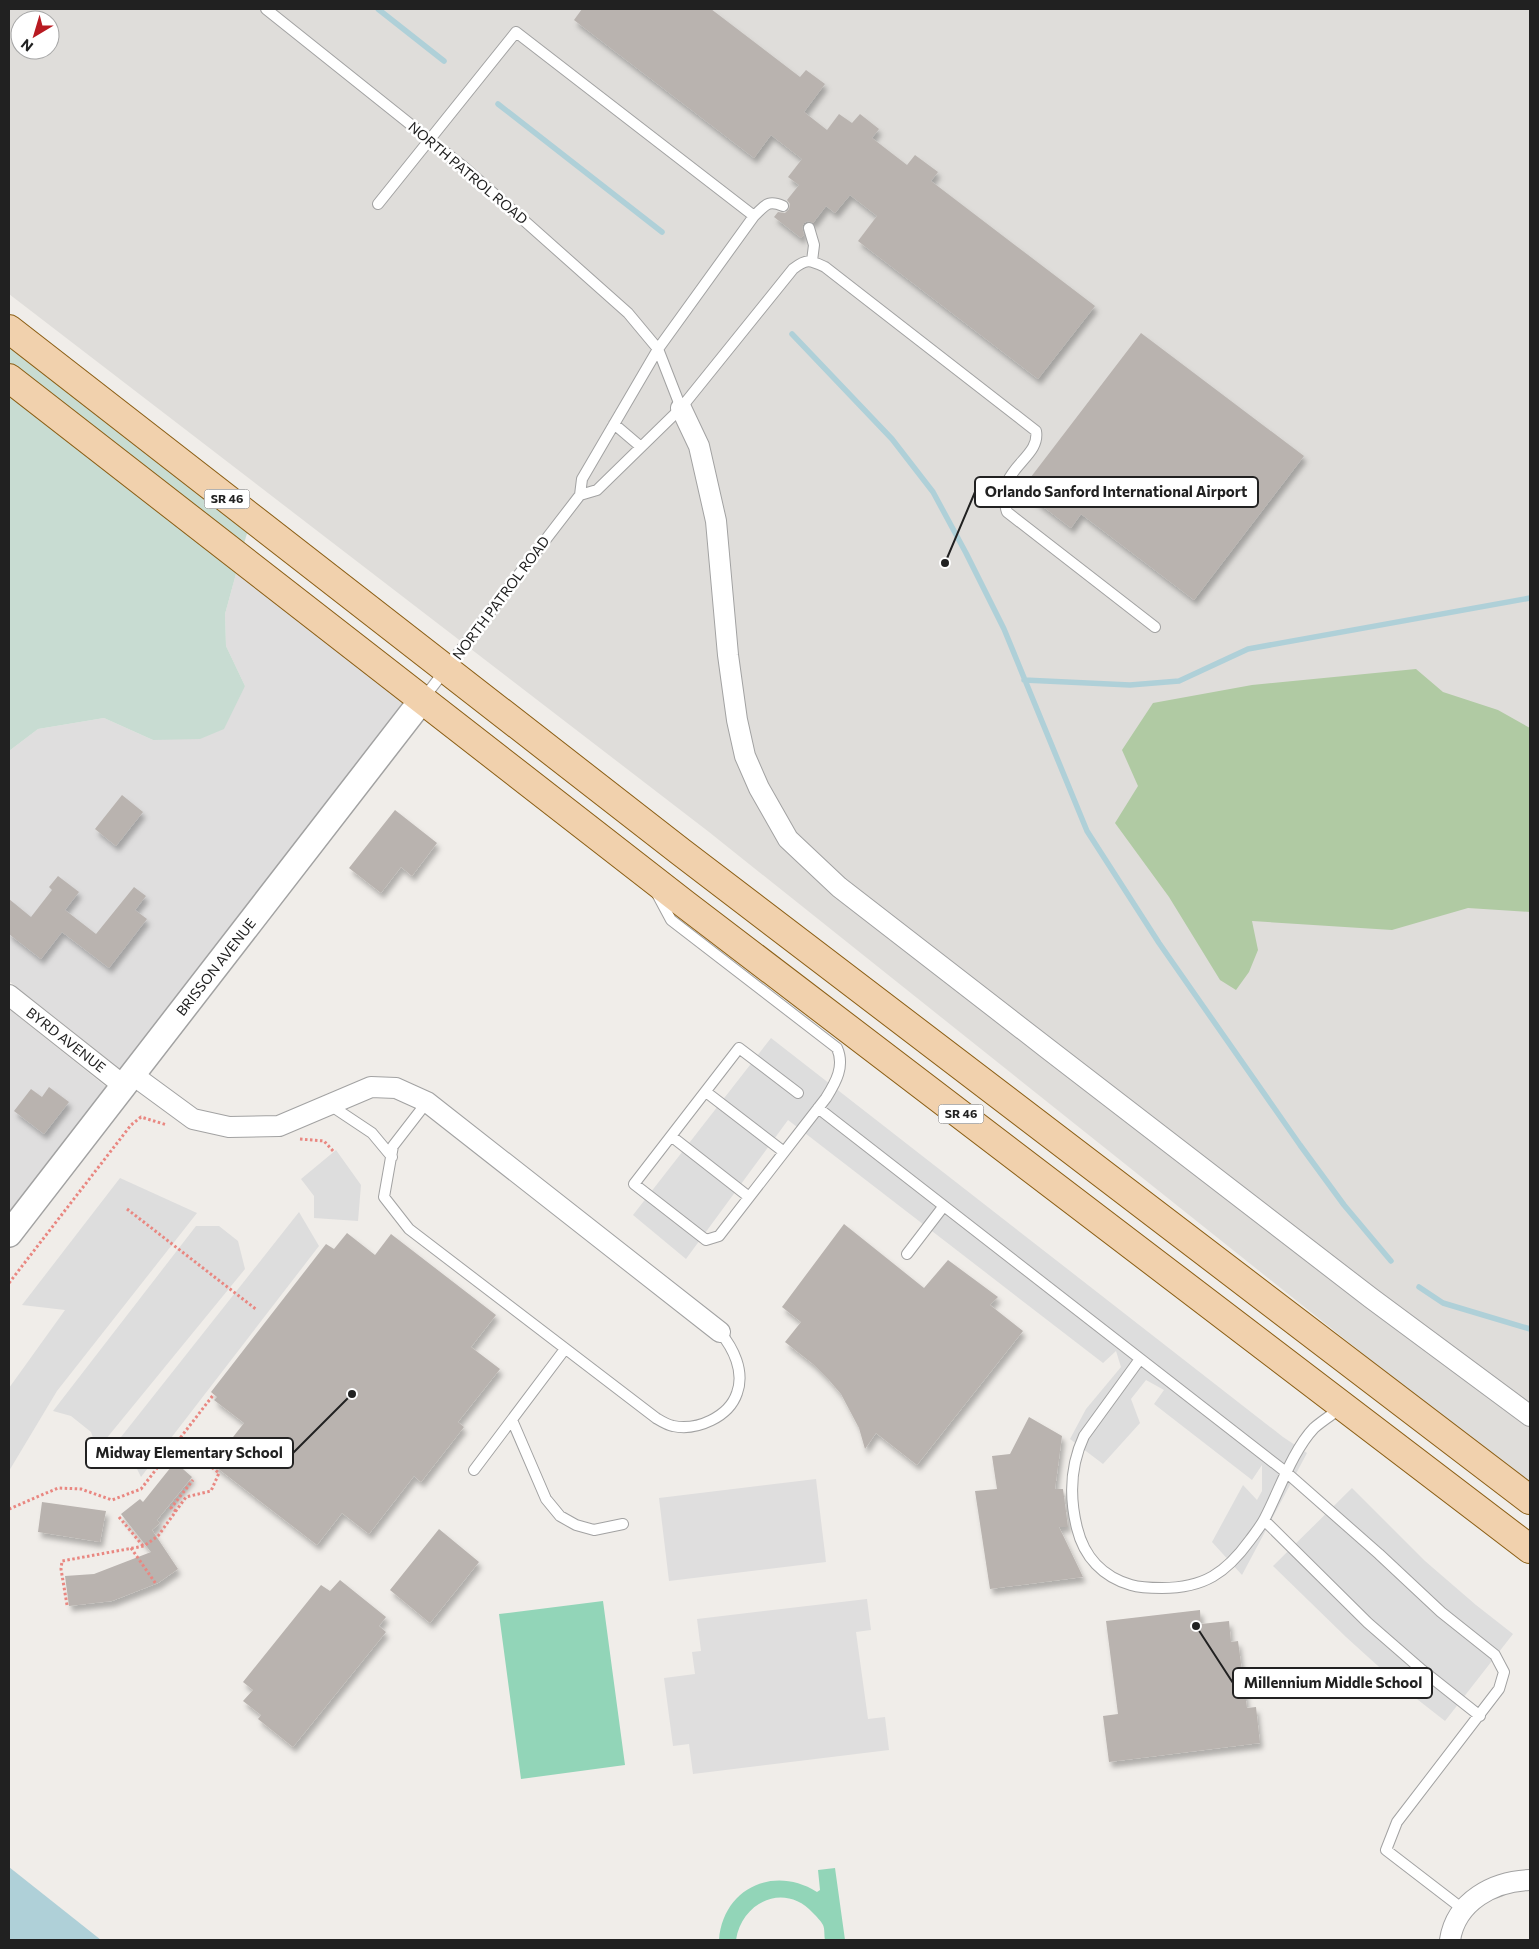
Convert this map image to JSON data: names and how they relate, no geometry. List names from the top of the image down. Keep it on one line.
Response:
{"streets":{"main road":["SR 46"],"street":["BRISSON AVENUE","BYRD AVENUE"],"lane":["NORTH PATROL ROAD"]},"crossings":[["NORTH PATROL ROAD","SR 46"],["NORTH PATROL ROAD","BRISSON AVENUE"],["SR 46","BRISSON AVENUE"],["BRISSON AVENUE","BYRD AVENUE"]],"places":["Orlando Sanford International Airport","Midway Elementary School","Millennium Middle School"],"north":"bottom left"}
